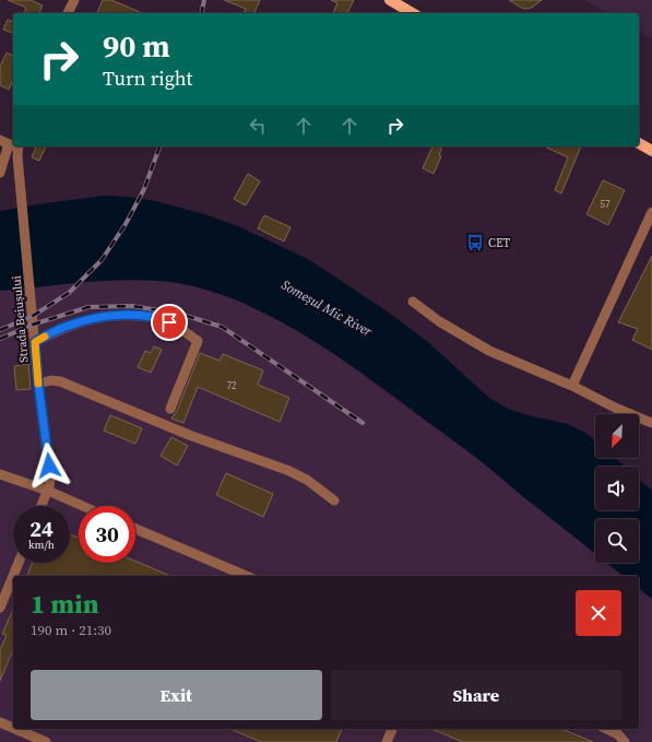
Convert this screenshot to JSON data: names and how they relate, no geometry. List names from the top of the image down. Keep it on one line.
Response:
{"streets":{"street":["Strada Beiușului"]},"water":["Someşul Mic River"],"places":{"bus stop":["CET"]},"house_numbers":["57","72"],"north":"bottom left","page":{"turn":["90 m","Turn right"],"speed":"24 km/h","limit":"30","heading":["1 min","190 m · 21:30"],"buttons":["Exit","Share"]}}
